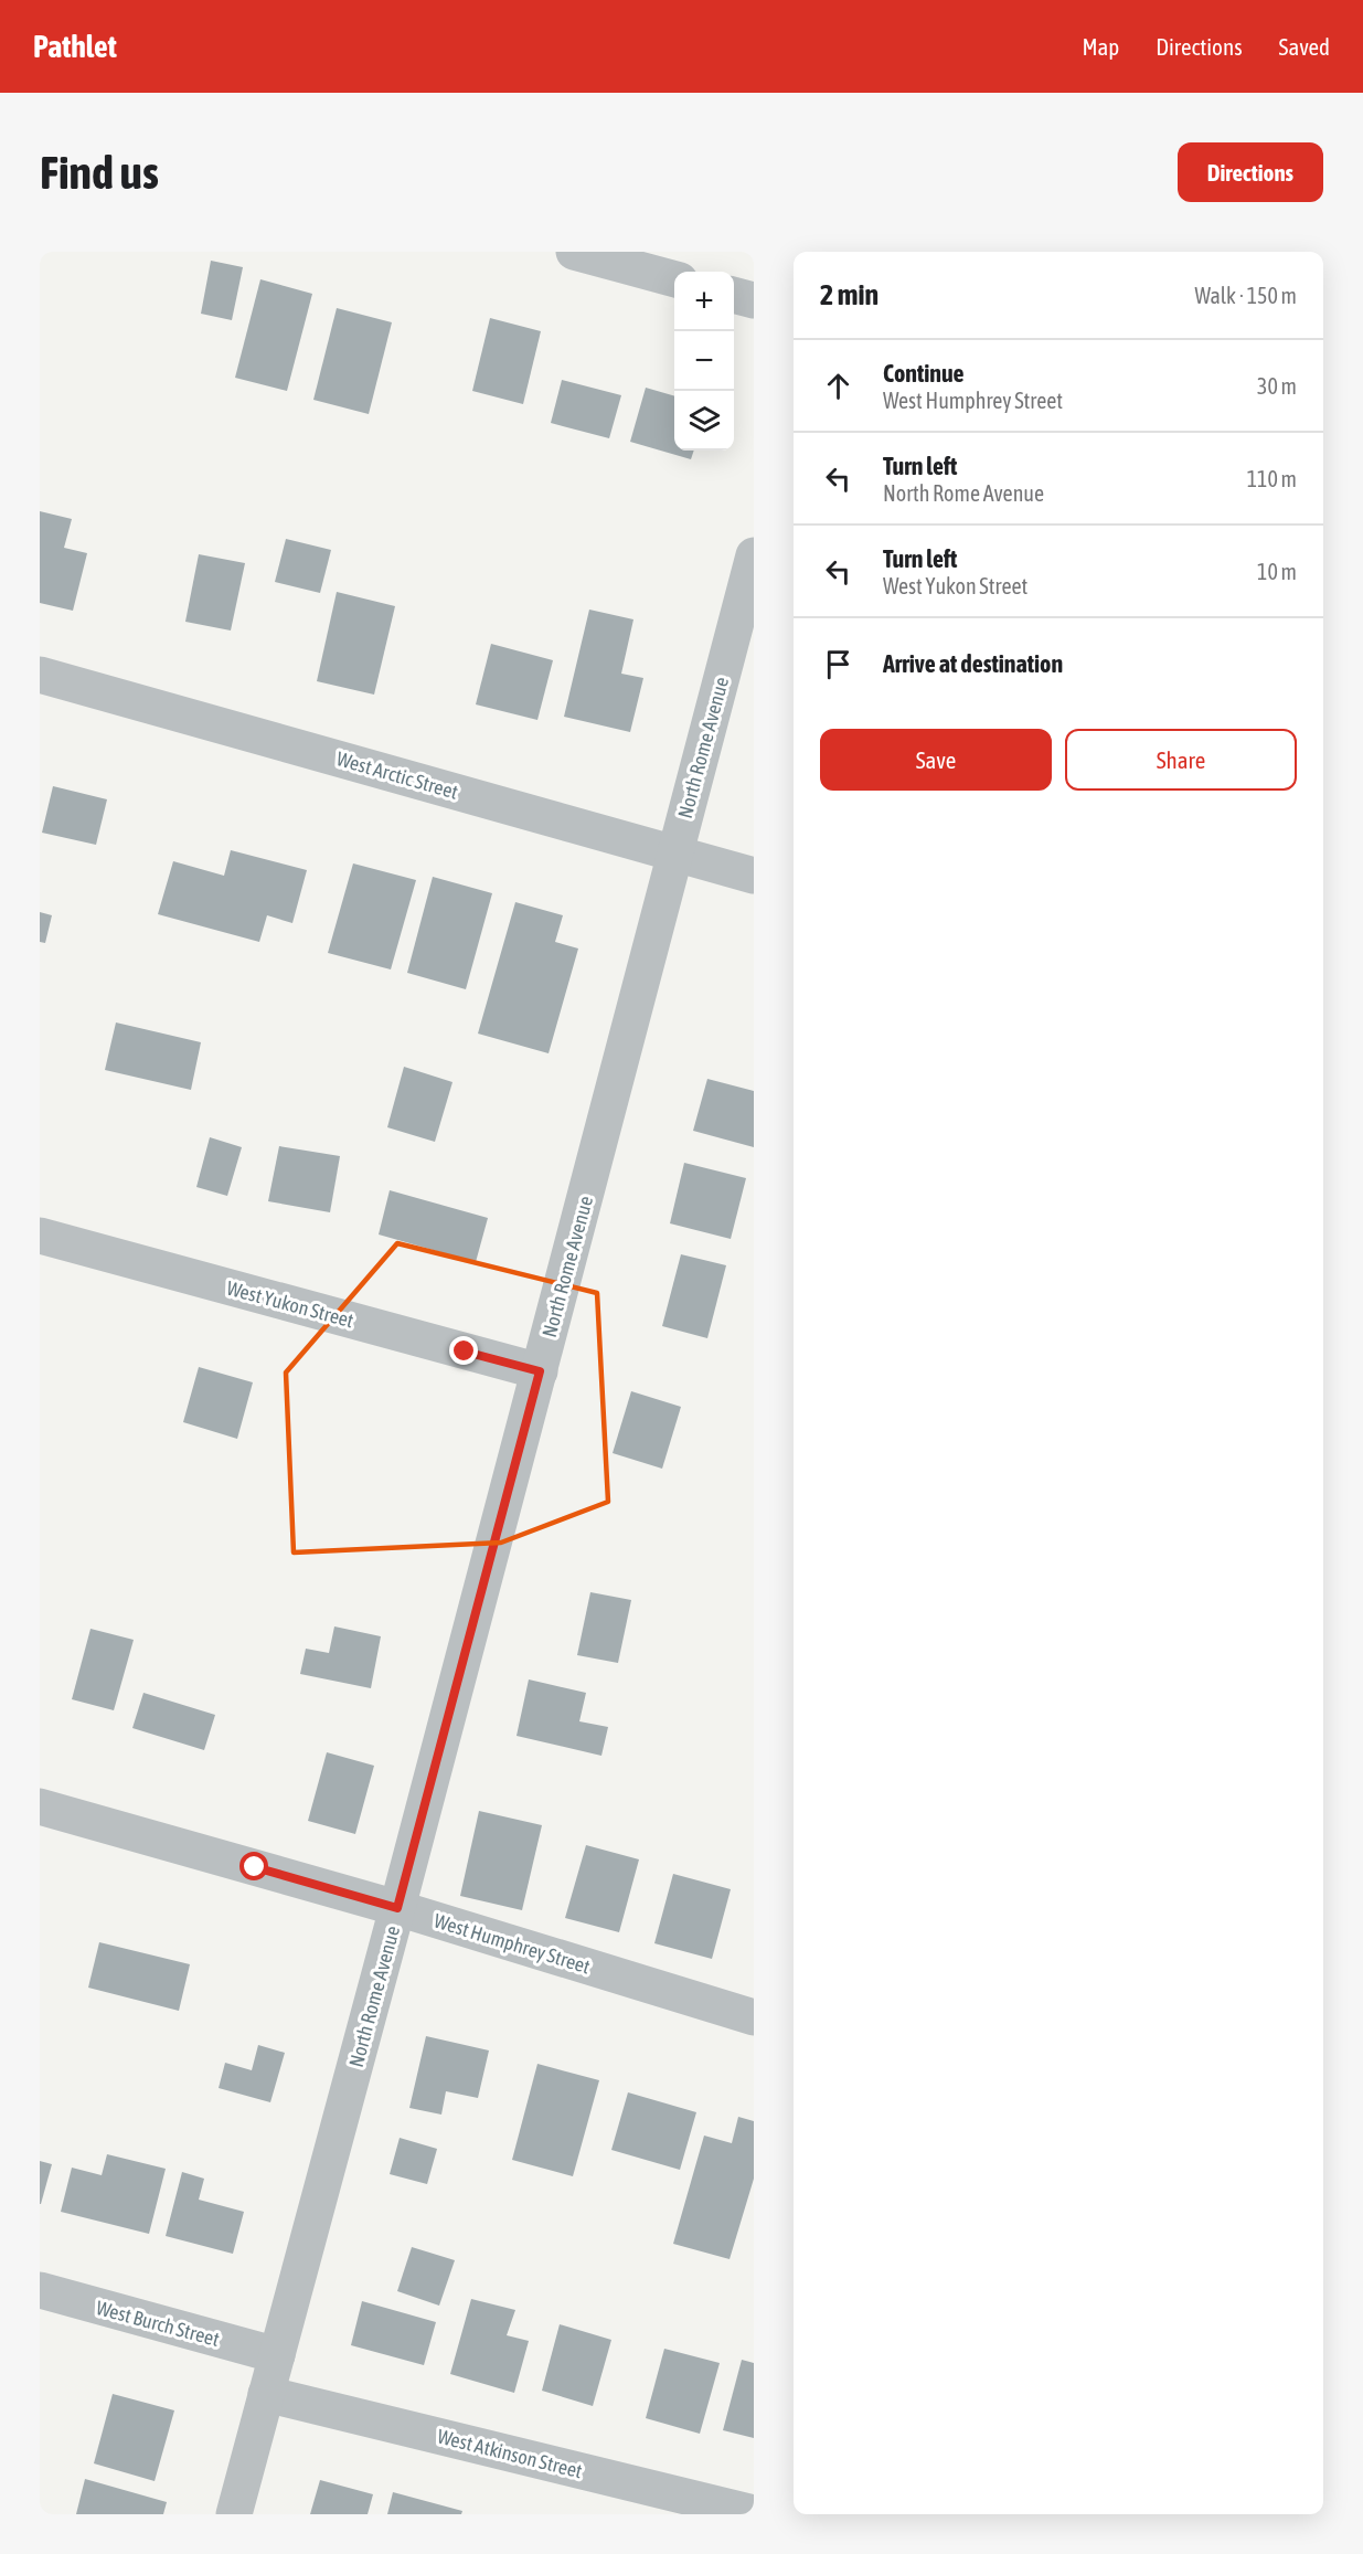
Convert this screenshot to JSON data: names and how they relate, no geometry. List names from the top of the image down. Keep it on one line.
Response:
{"streets":{"street":["North Rome Avenue","West Arctic Street","West Yukon Street","West Humphrey Street","West Burch Street","West Atkinson Street"]},"crossings":[["North Rome Avenue","West Arctic Street"],["North Rome Avenue","West Yukon Street"],["North Rome Avenue","West Humphrey Street"],["North Rome Avenue","West Burch Street"],["North Rome Avenue","West Atkinson Street"]],"page":{"header":"Pathlet","nav":["Map","Directions","Saved"],"buttons":["Directions",["Save","Share"]],"title":"Find us","heading":["2 min","Walk · 150 m"],"map_buttons":["+","−"],"list":[["Continue","West Humphrey Street","30 m"],["Turn left","North Rome Avenue","110 m"],["Turn left","West Yukon Street","10 m"],"Arrive at destination"]}}
